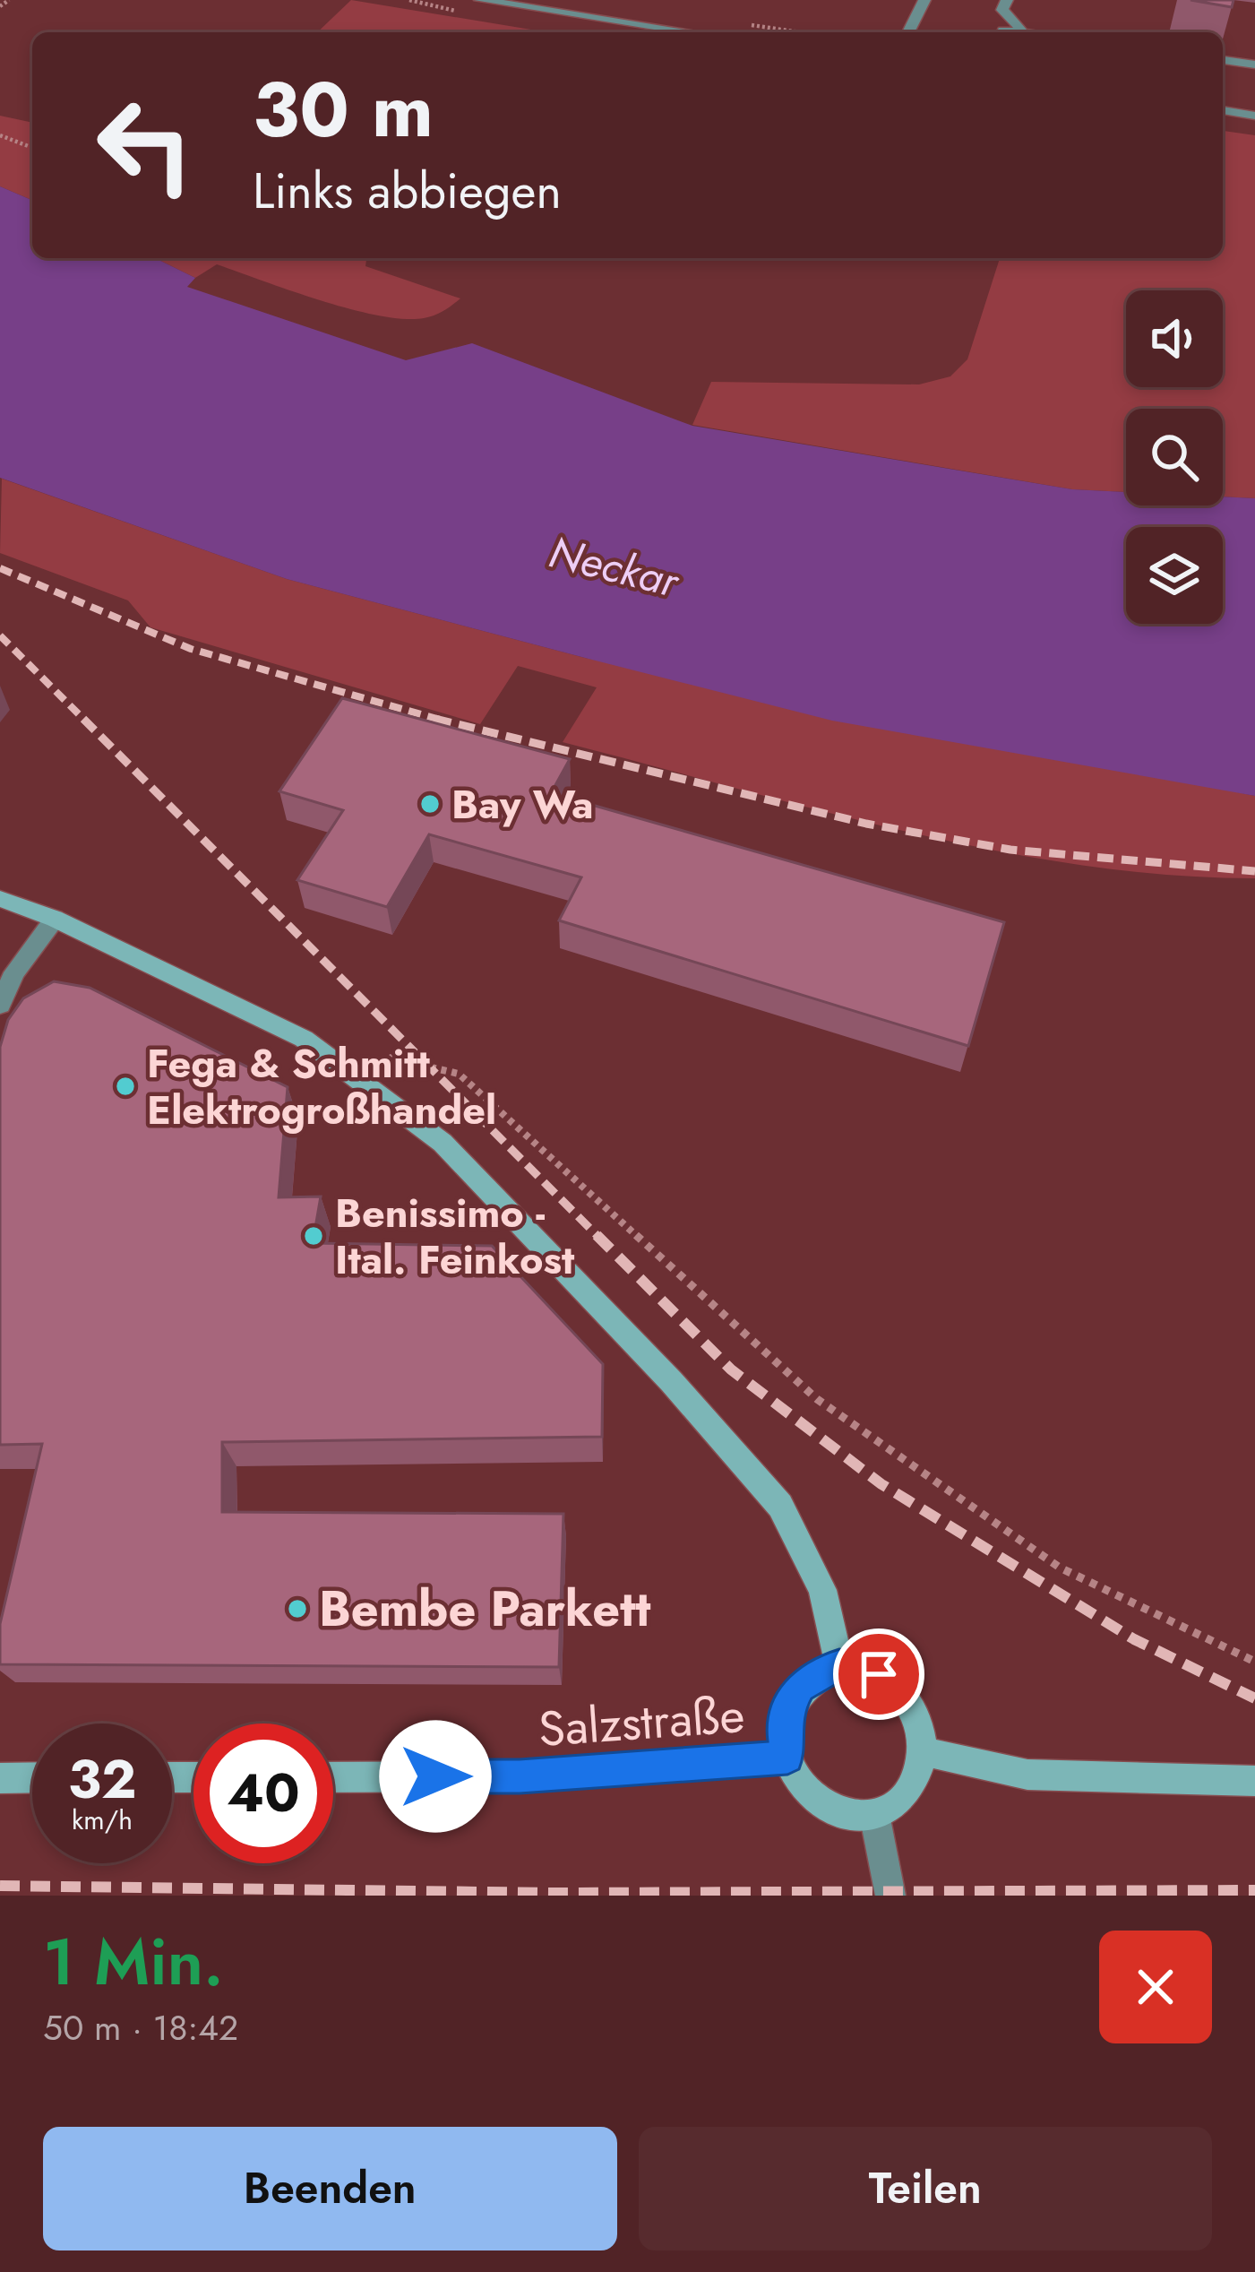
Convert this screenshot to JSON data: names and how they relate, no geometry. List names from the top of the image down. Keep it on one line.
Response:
{"streets":{"street":["Salzstraße"]},"water":["Neckar"],"places":["Bay Wa","Fega & Schmitt Elektrogroßhandel","Benissimo - Ital. Feinkost","Bembe Parkett"],"page":{"turn":["30 m","Links abbiegen"],"speed":"32 km/h","limit":"40","heading":["1 Min.","50 m · 18:42"],"buttons":["Beenden","Teilen"]}}
